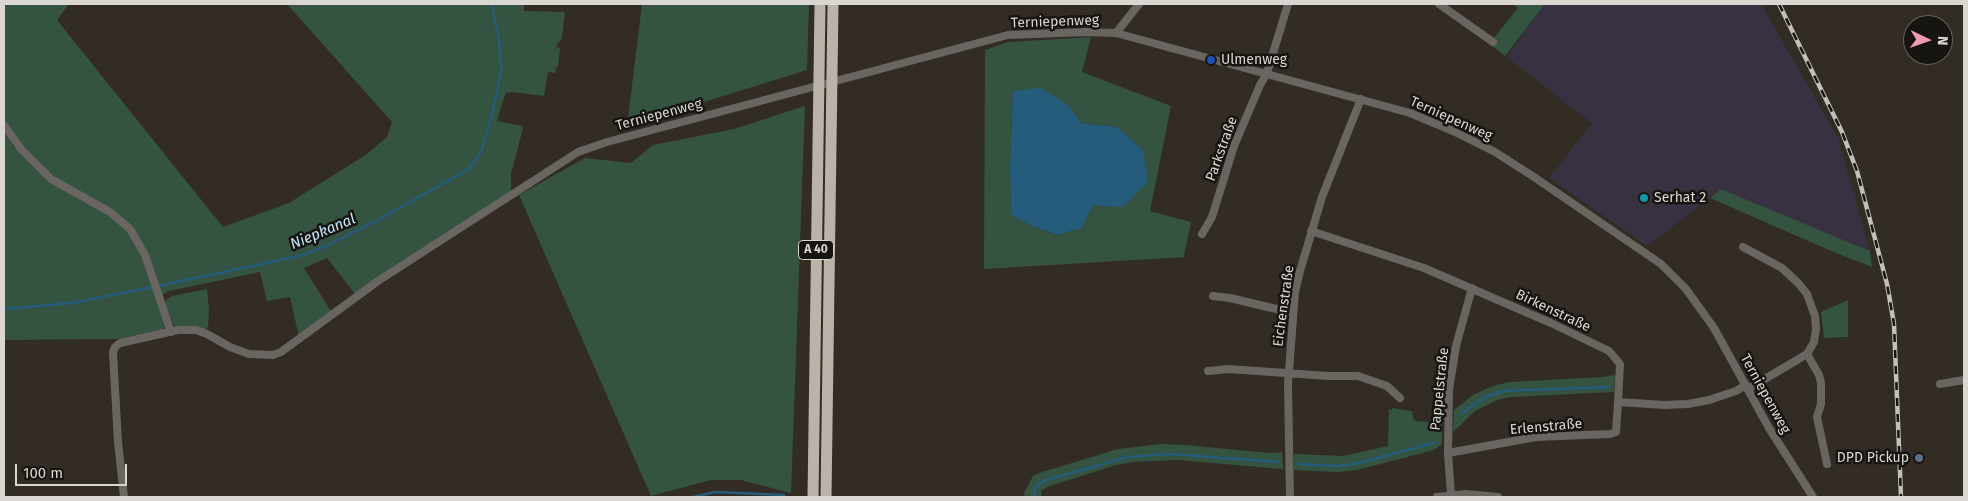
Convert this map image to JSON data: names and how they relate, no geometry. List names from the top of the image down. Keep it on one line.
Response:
{"streets":{"highway":["A 40"],"street":["Terniepenweg","Parkstraße","Eichenstraße","Birkenstraße","Pappelstraße","Erlenstraße"]},"crossings":[["Terniepenweg","Parkstraße"],["Terniepenweg","Eichenstraße"],["Eichenstraße","Birkenstraße"],["Birkenstraße","Pappelstraße"],["Birkenstraße","Erlenstraße"],["Pappelstraße","Erlenstraße"]],"water":["Niepkanal"],"places":["Ulmenweg","Serhat 2","DPD Pickup"],"scale_bar":"100 m","north":"right"}
